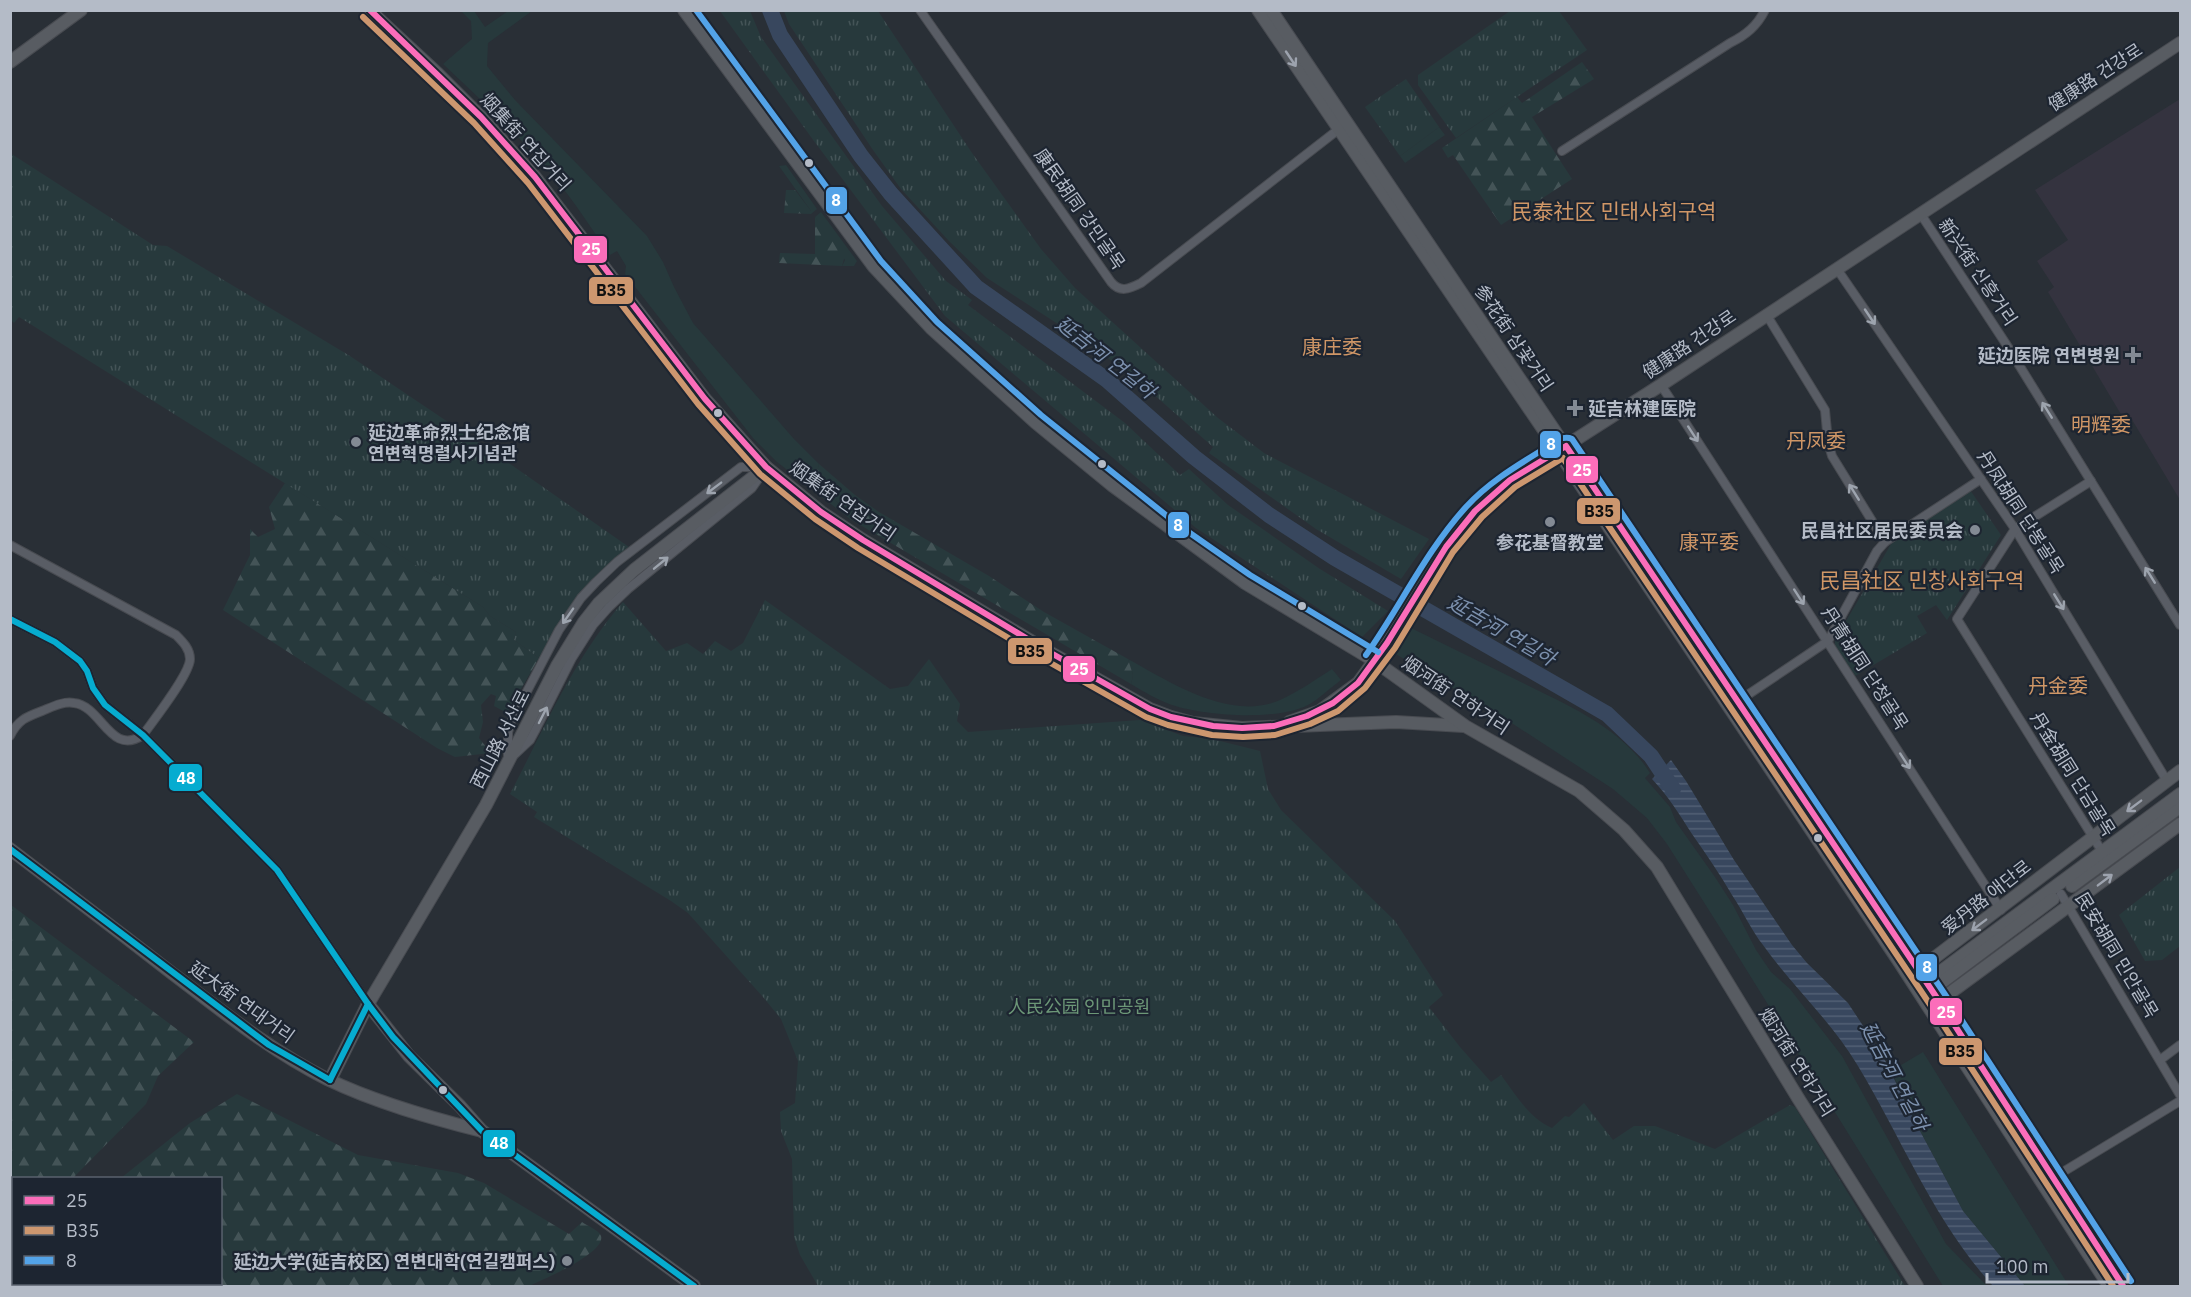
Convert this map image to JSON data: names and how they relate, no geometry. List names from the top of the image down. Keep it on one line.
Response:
{"streets":{"main road":["健康路 건강로","烟集街 연집거리","参花街 삼꽃거리","烟河街 연하거리","西山路 서산로","爱丹路 애단로","延大街 연대거리"],"street":["康民胡同 강민골목","新兴街 신흥거리","丹凤胡同 단봉골목","丹青胡同 단청골목","丹金胡同 단금골목","民安胡同 민안골목"]},"crossings":[["健康路 건강로","烟集街 연집거리"],["健康路 건강로","新兴街 신흥거리"],["健康路 건강로","参花街 삼꽃거리"],["健康路 건강로","丹凤胡同 단봉골목"],["健康路 건강로","丹青胡同 단청골목"],["健康路 건강로","烟河街 연하거리"],["烟集街 연집거리","烟河街 연하거리"],["烟集街 연집거리","西山路 서산로"],["康民胡同 강민골목","参花街 삼꽃거리"],["参花街 삼꽃거리","爱丹路 애단로"],["丹凤胡同 단봉골목","丹金胡同 단금골목"],["丹凤胡同 단봉골목","爱丹路 애단로"],["丹青胡同 단청골목","爱丹路 애단로"],["西山路 서산로","延大街 연대거리"],["丹金胡同 단금골목","爱丹路 애단로"]],"one_way":["新兴街 신흥거리","丹凤胡同 단봉골목","丹青胡同 단청골목"],"districts":["民泰社区 민태사회구역","康庄委","明辉委","丹凤委","康平委","民昌社区 민창사회구역","丹金委"],"water":["延吉河 연길하"],"parks":["人民公园 인민공원"],"places":{"health":["延边医院 연변병원","延吉林建医院"],"other":["延边革命烈士纪念馆 연변혁명렬사기념관","参花基督教堂","民昌社区居民委员会","延边大学(延吉校区) 연변대학(연길캠퍼스)"]},"lines":["transit line 25","transit line 8","transit line B35","transit line 48"],"legend":["25","B35","8"],"scale_bar":"100 m"}
